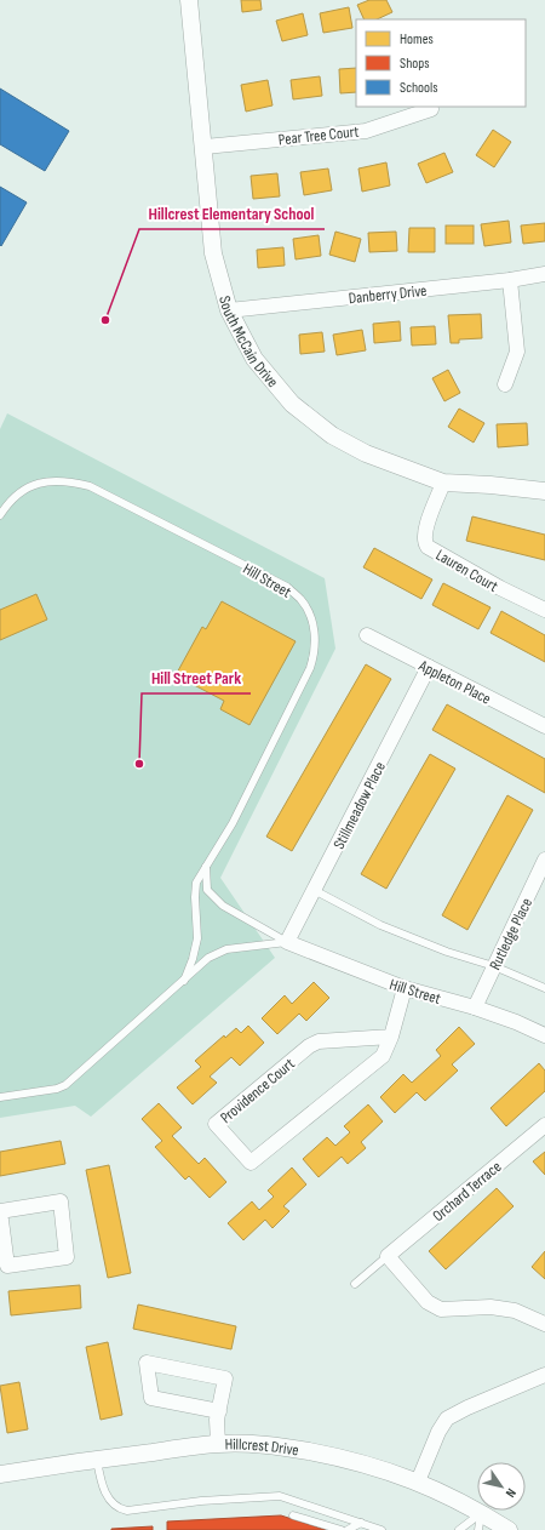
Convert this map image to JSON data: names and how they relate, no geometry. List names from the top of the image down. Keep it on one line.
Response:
{"streets":{"street":["Pear Tree Court","Danberry Drive","South McCain Drive","Lauren Court","Hill Street","Appleton Place","Stillmeadow Place","Rutledge Place","Providence Court","Orchard Terrace","Hillcrest Drive"]},"crossings":[["Pear Tree Court","South McCain Drive"],["Danberry Drive","South McCain Drive"],["South McCain Drive","Lauren Court"],["Hill Street","Stillmeadow Place"],["Hill Street","Rutledge Place"],["Hill Street","Providence Court"],["Appleton Place","Stillmeadow Place"]],"places":["Hillcrest Elementary School","Hill Street Park"],"legend":["Homes","Shops","Schools"],"north":"bottom right"}
